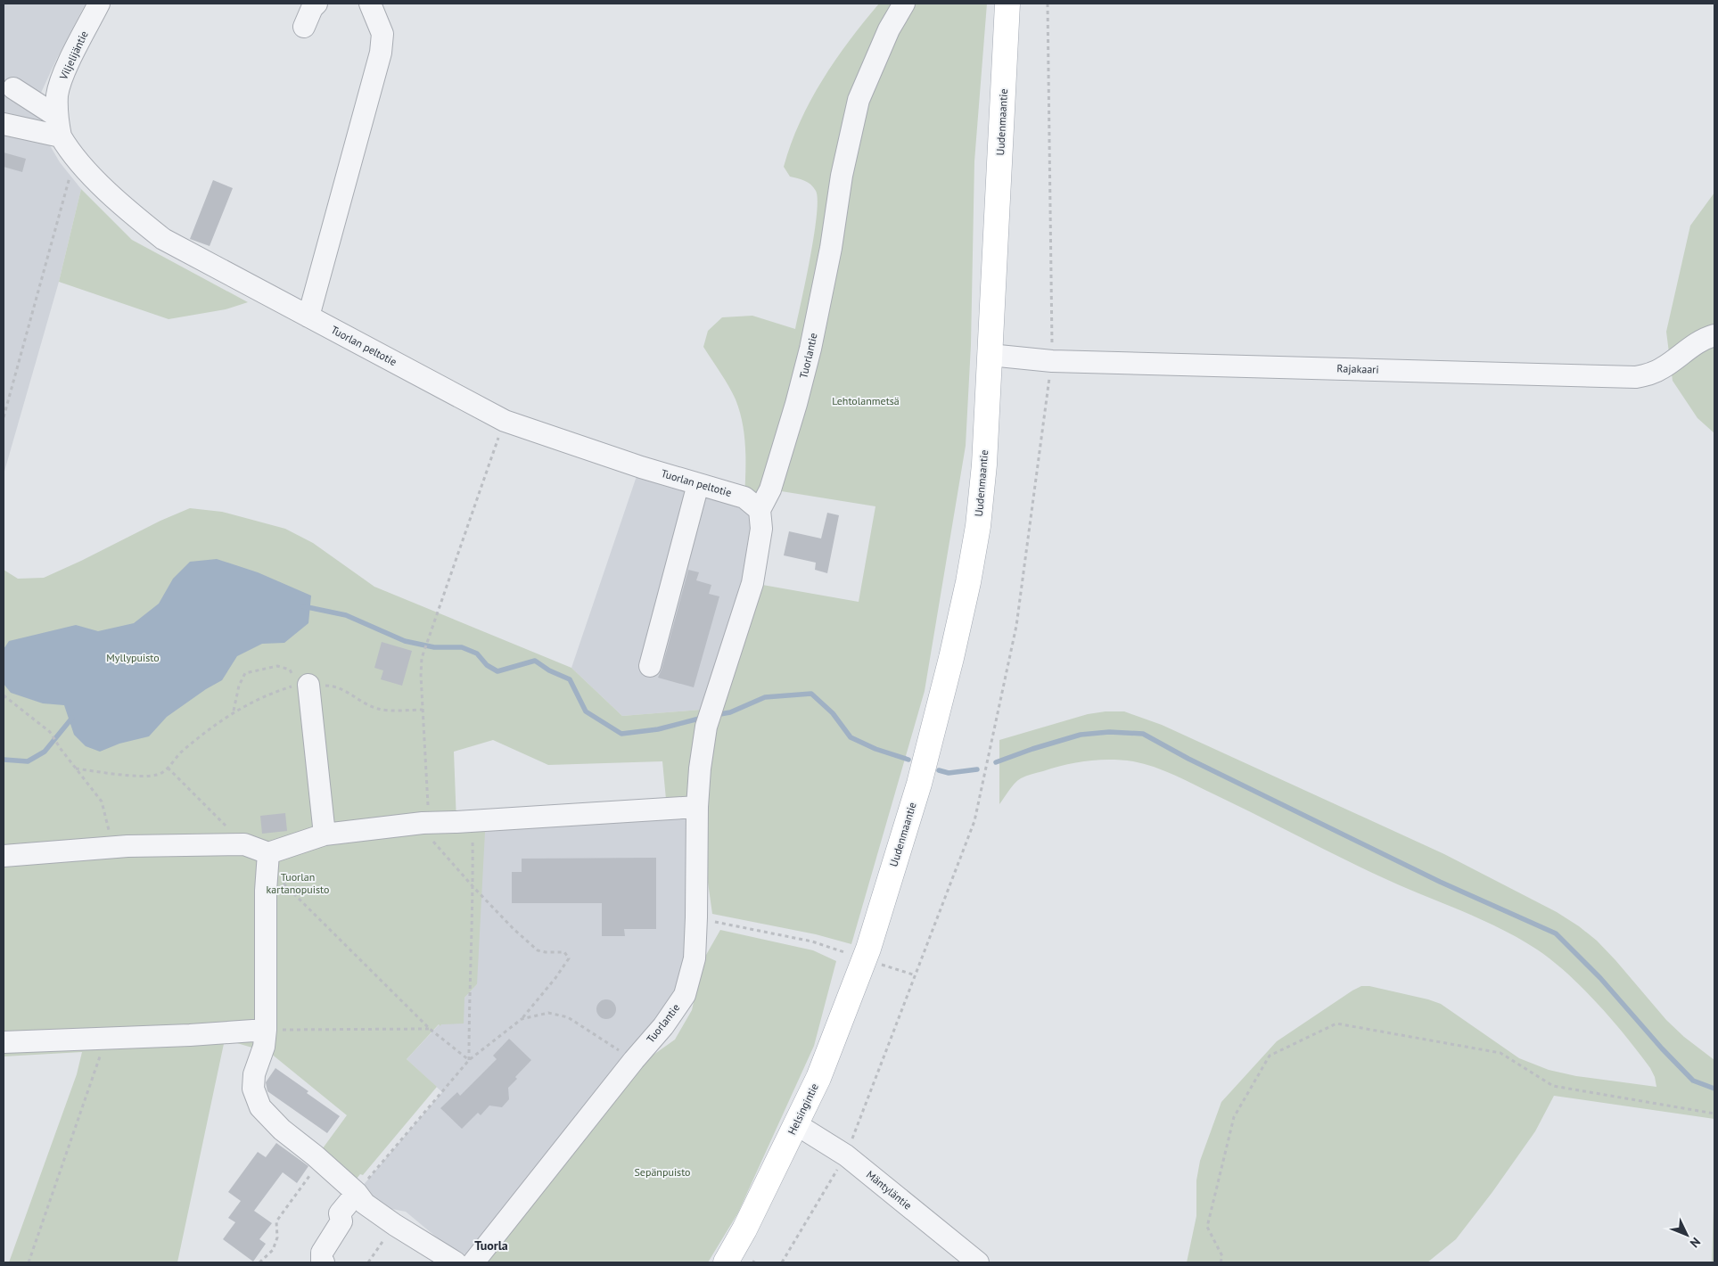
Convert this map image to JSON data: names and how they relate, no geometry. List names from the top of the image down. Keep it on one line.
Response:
{"streets":{"main road":["Uudenmaantie","Helsingintie"],"street":["Viljelijäntie","Tuorlan peltotie","Tuorlantie","Rajakaari","Mäntyläntie"]},"crossings":[["Viljelijäntie","Tuorlan peltotie"],["Uudenmaantie","Rajakaari"],["Uudenmaantie","Helsingintie"],["Tuorlan peltotie","Tuorlantie"],["Helsingintie","Mäntyläntie"]],"districts":["Tuorla"],"parks":["Lehtolanmetsä","Myllypuisto","Tuorlan kartanopuisto","Sepänpuisto"],"north":"bottom right"}
